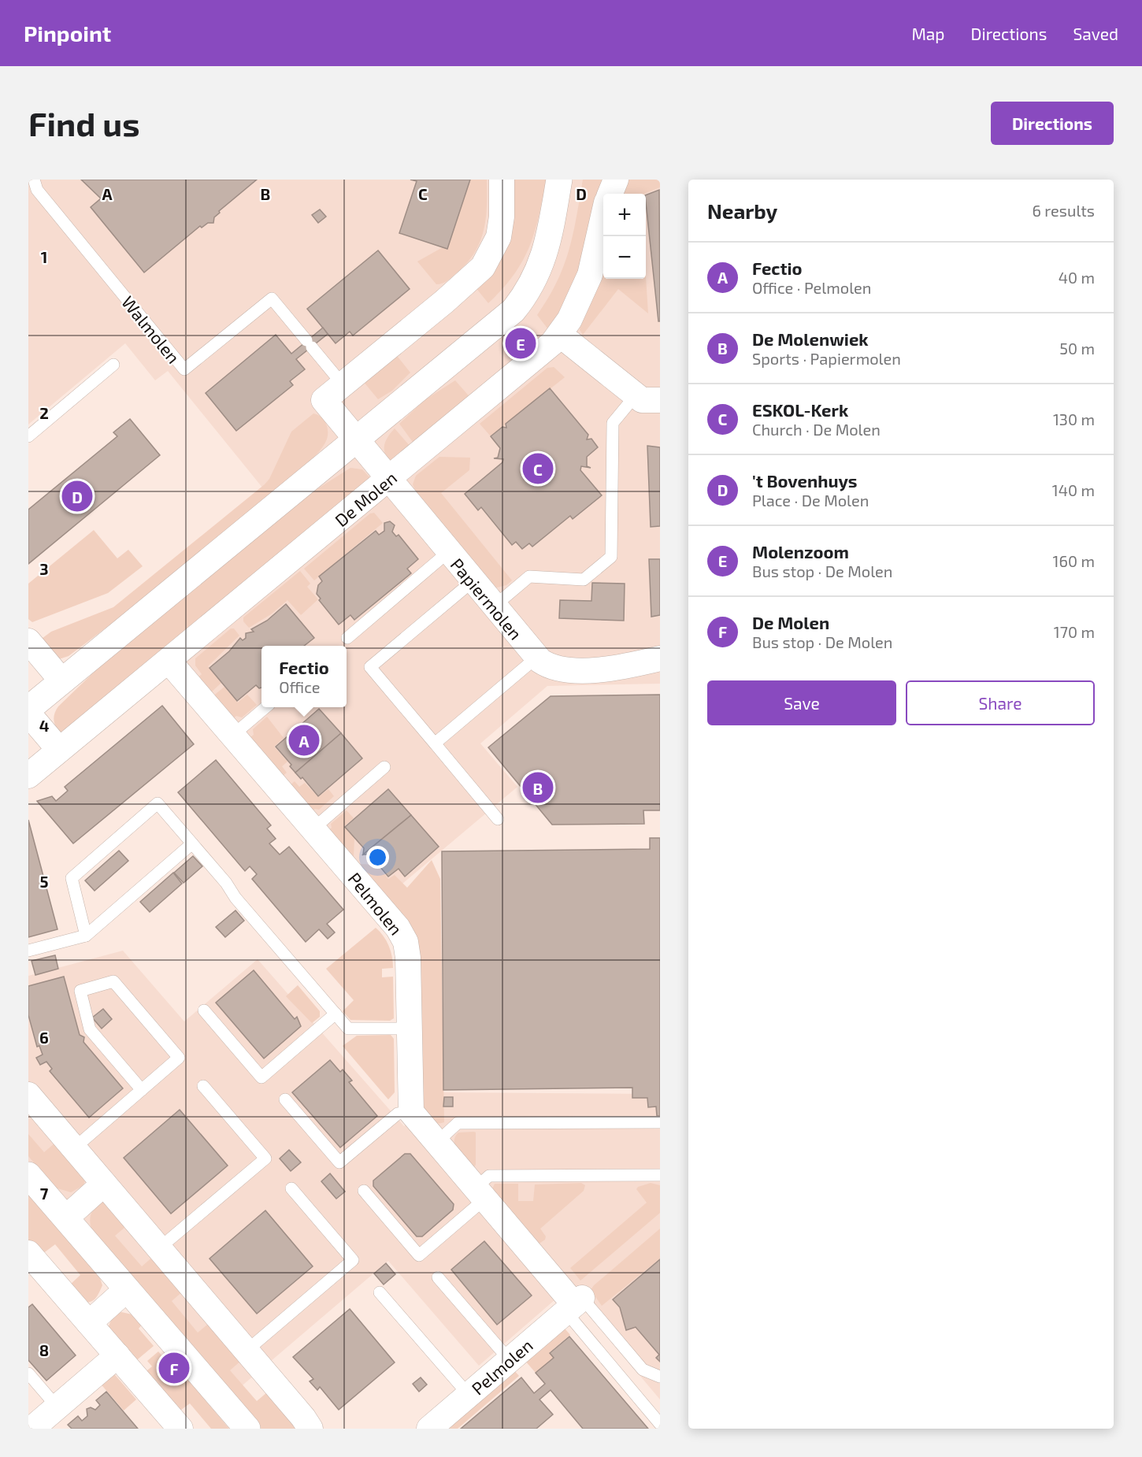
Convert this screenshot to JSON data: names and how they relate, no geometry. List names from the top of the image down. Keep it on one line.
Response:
{"streets":{"street":["De Molen","Papiermolen","Pelmolen"],"lane":["Walmolen"]},"crossings":[["De Molen","Papiermolen"],["De Molen","Pelmolen"]],"page":{"header":"Pinpoint","nav":["Map","Directions","Saved"],"buttons":["Directions",["Save","Share"]],"title":"Find us","heading":["Nearby","6 results"],"map_buttons":["+","−"],"list":[{"mark":"A","name":"Fectio","note":"Office · Pelmolen","value":"40 m"},{"mark":"B","name":"De Molenwiek","note":"Sports · Papiermolen","value":"50 m"},{"mark":"C","name":"ESKOL-Kerk","note":"Church · De Molen","value":"130 m"},{"mark":"D","name":"'t Bovenhuys","note":"Place · De Molen","value":"140 m"},{"mark":"E","name":"Molenzoom","note":"Bus stop · De Molen","value":"160 m"},{"mark":"F","name":"De Molen","note":"Bus stop · De Molen","value":"170 m"}],"pins":["E","C","D","A","B","F"],"popup":["Fectio","Office"]},"grid":{"columns":["A","B","C","D"],"rows":["1","2","3","4","5","6","7","8"]}}
